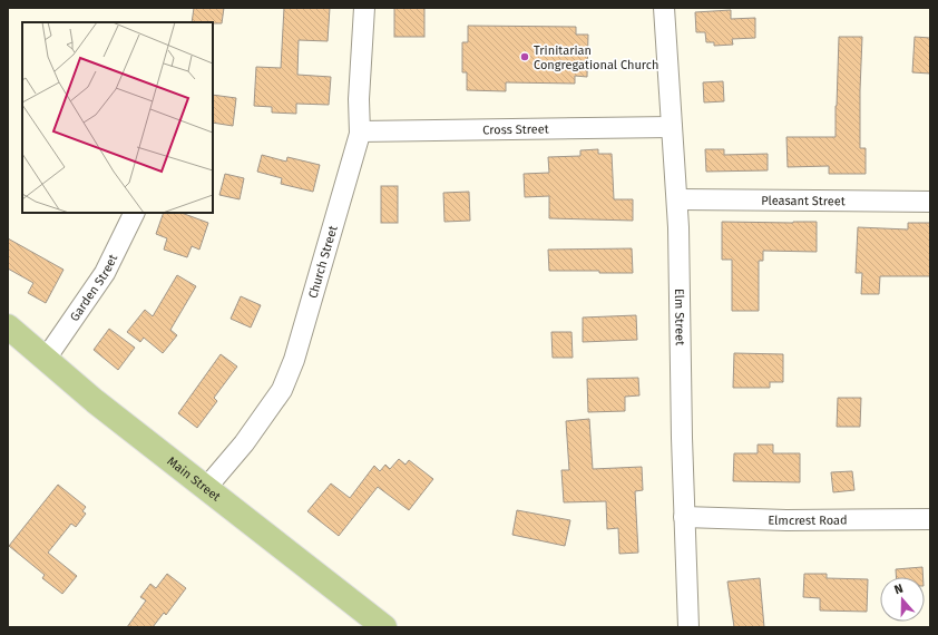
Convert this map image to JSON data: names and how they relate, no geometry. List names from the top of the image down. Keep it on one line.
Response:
{"streets":{"main road":["Main Street"],"street":["Cross Street","Pleasant Street","Church Street","Garden Street","Elm Street","Elmcrest Road"]},"crossings":[["Cross Street","Church Street"],["Cross Street","Elm Street"],["Pleasant Street","Elm Street"],["Church Street","Main Street"],["Garden Street","Main Street"],["Elm Street","Elmcrest Road"]],"places":["Trinitarian Congregational Church"],"north":"top"}
